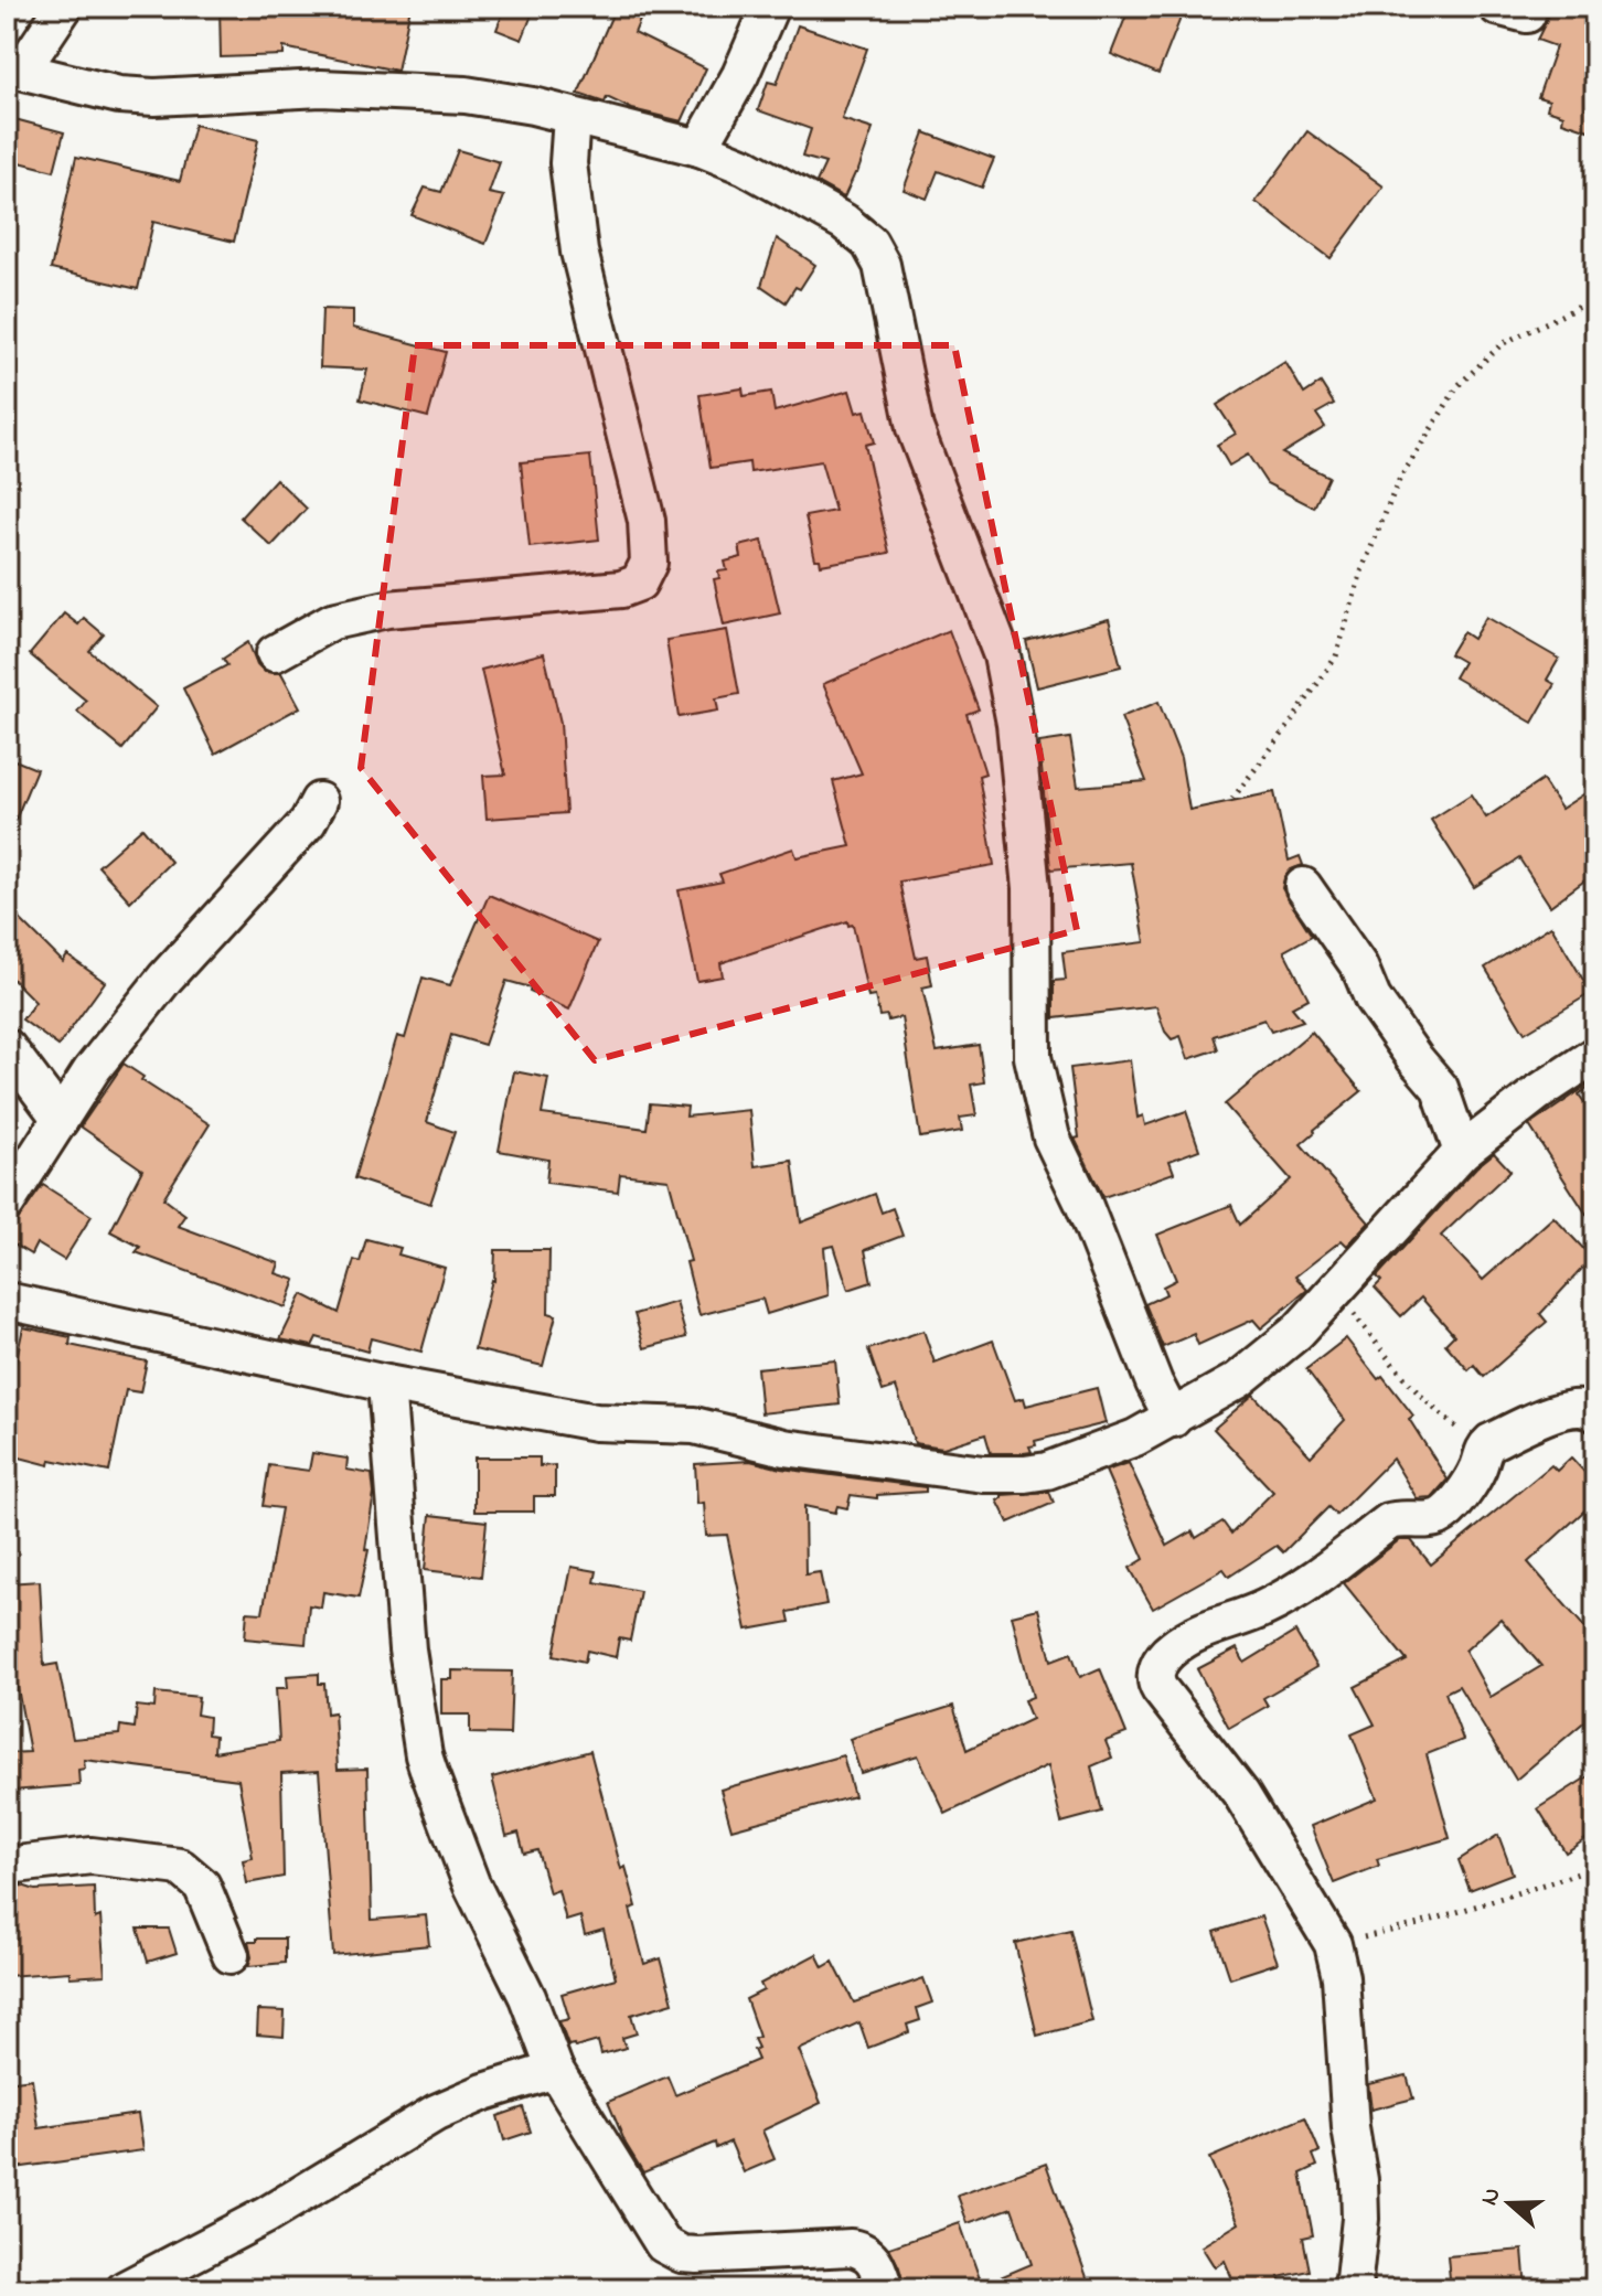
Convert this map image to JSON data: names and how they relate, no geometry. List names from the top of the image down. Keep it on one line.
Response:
{"north":"left"}
